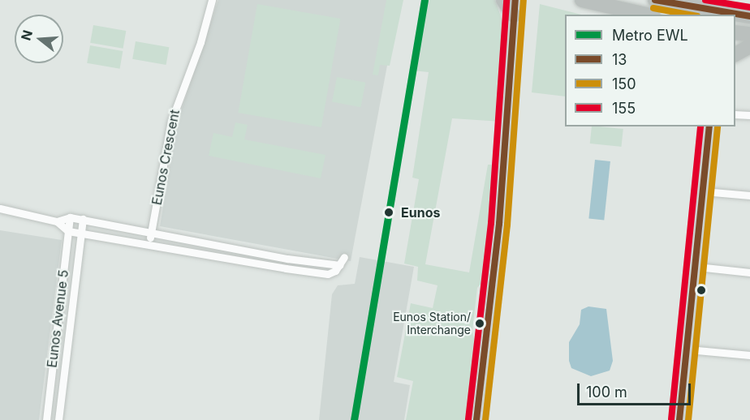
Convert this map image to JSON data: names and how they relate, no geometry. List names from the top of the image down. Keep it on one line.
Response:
{"streets":{"street":["Eunos Crescent","Eunos Avenue 5"]},"places":["Eunos","Eunos Station/ Interchange"],"lines":["metro line EWL","transit line 13","transit line 155","transit line 150"],"legend":["Metro EWL","13","150","155"],"scale_bar":"100 m","north":"left"}
